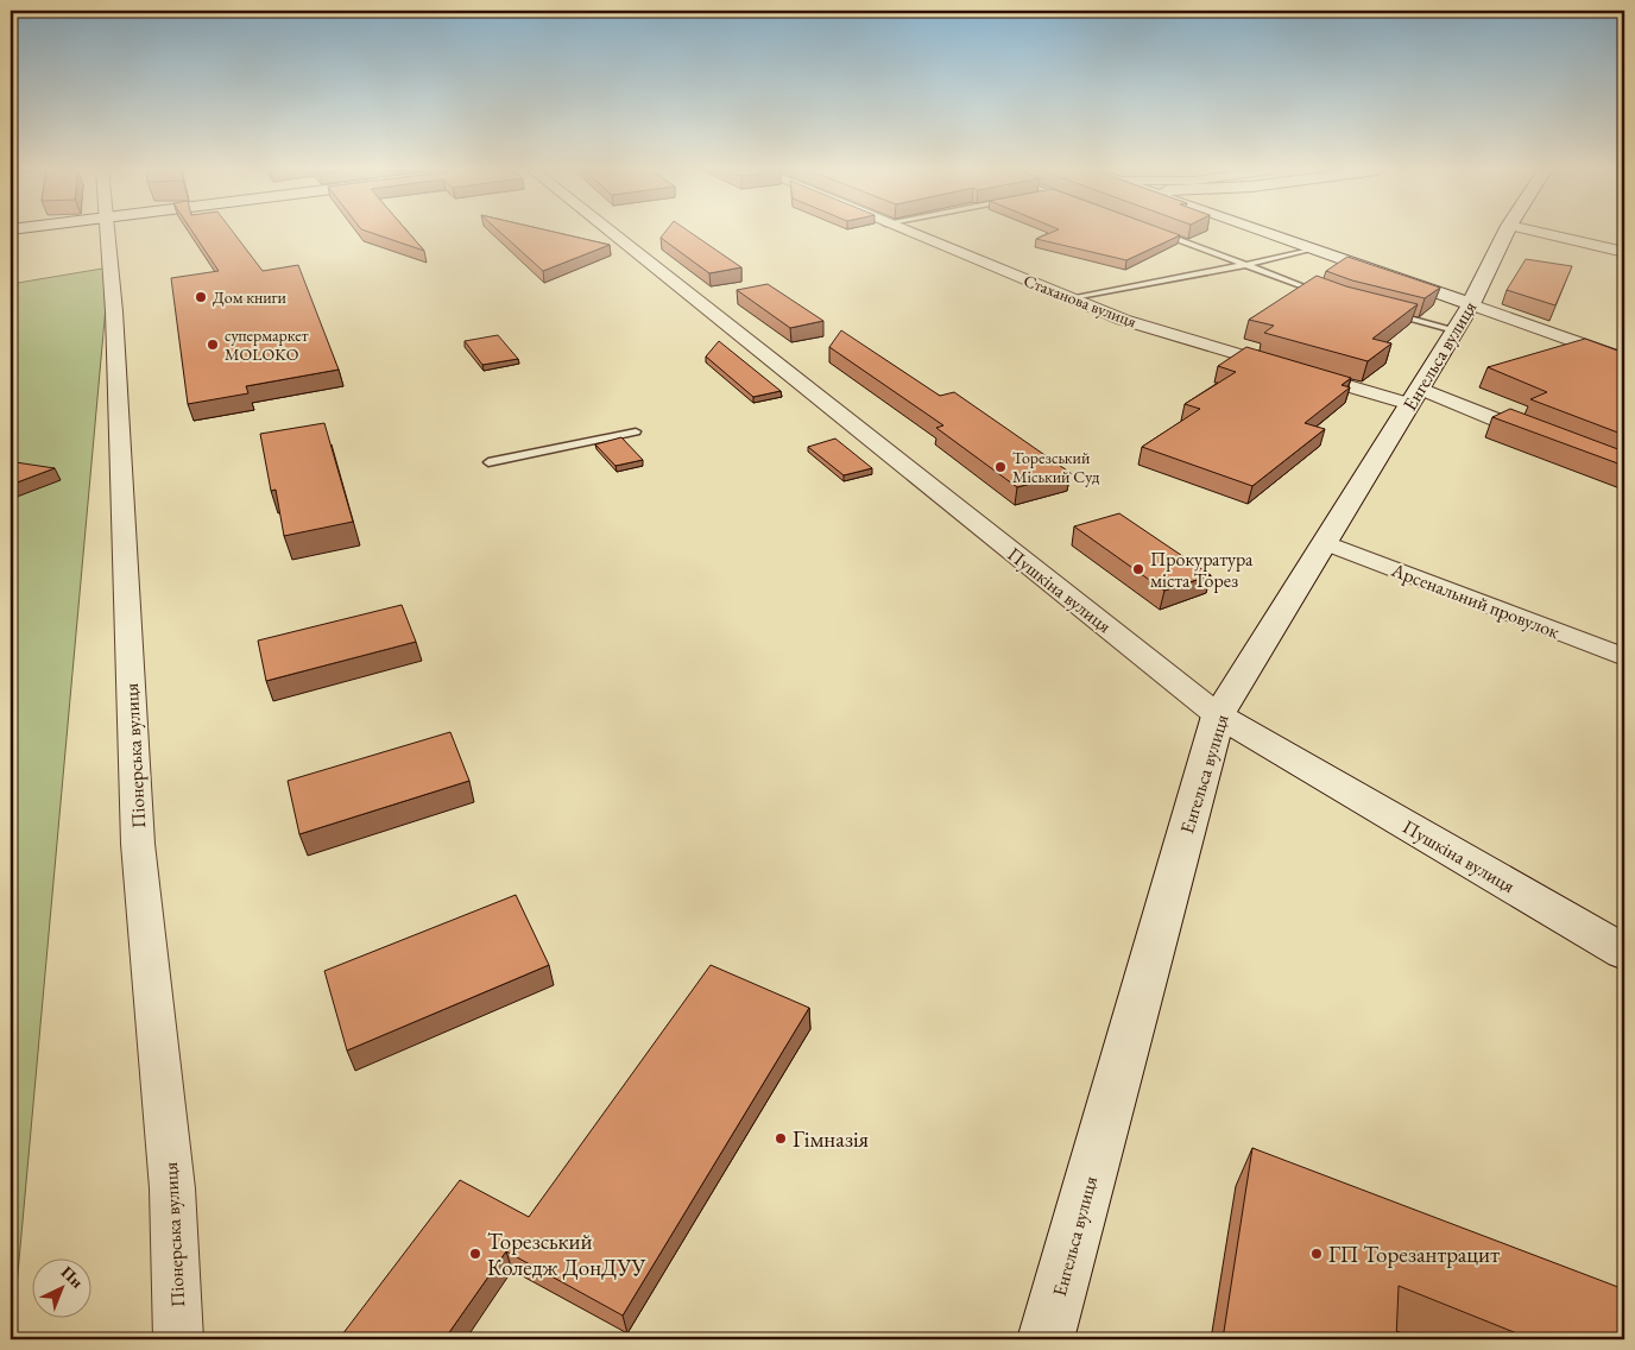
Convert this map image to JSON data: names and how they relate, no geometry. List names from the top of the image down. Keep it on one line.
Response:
{"streets":{"street":["Стаханова вулиця","Енгельса вулиця","Пушкіна вулиця","Арсенальний провулок","Піонерська вулиця"]},"crossings":[["Стаханова вулиця","Енгельса вулиця"],["Енгельса вулиця","Пушкіна вулиця"],["Енгельса вулиця","Арсенальний провулок"]],"places":["Дом книги","супермаркет MOLOKO","Торезський Міський Суд","Прокуратура міста Торез","Гімназія","Торезський Коледж ДонДУУ","ГП Торезантрацит"],"north":"top right"}
